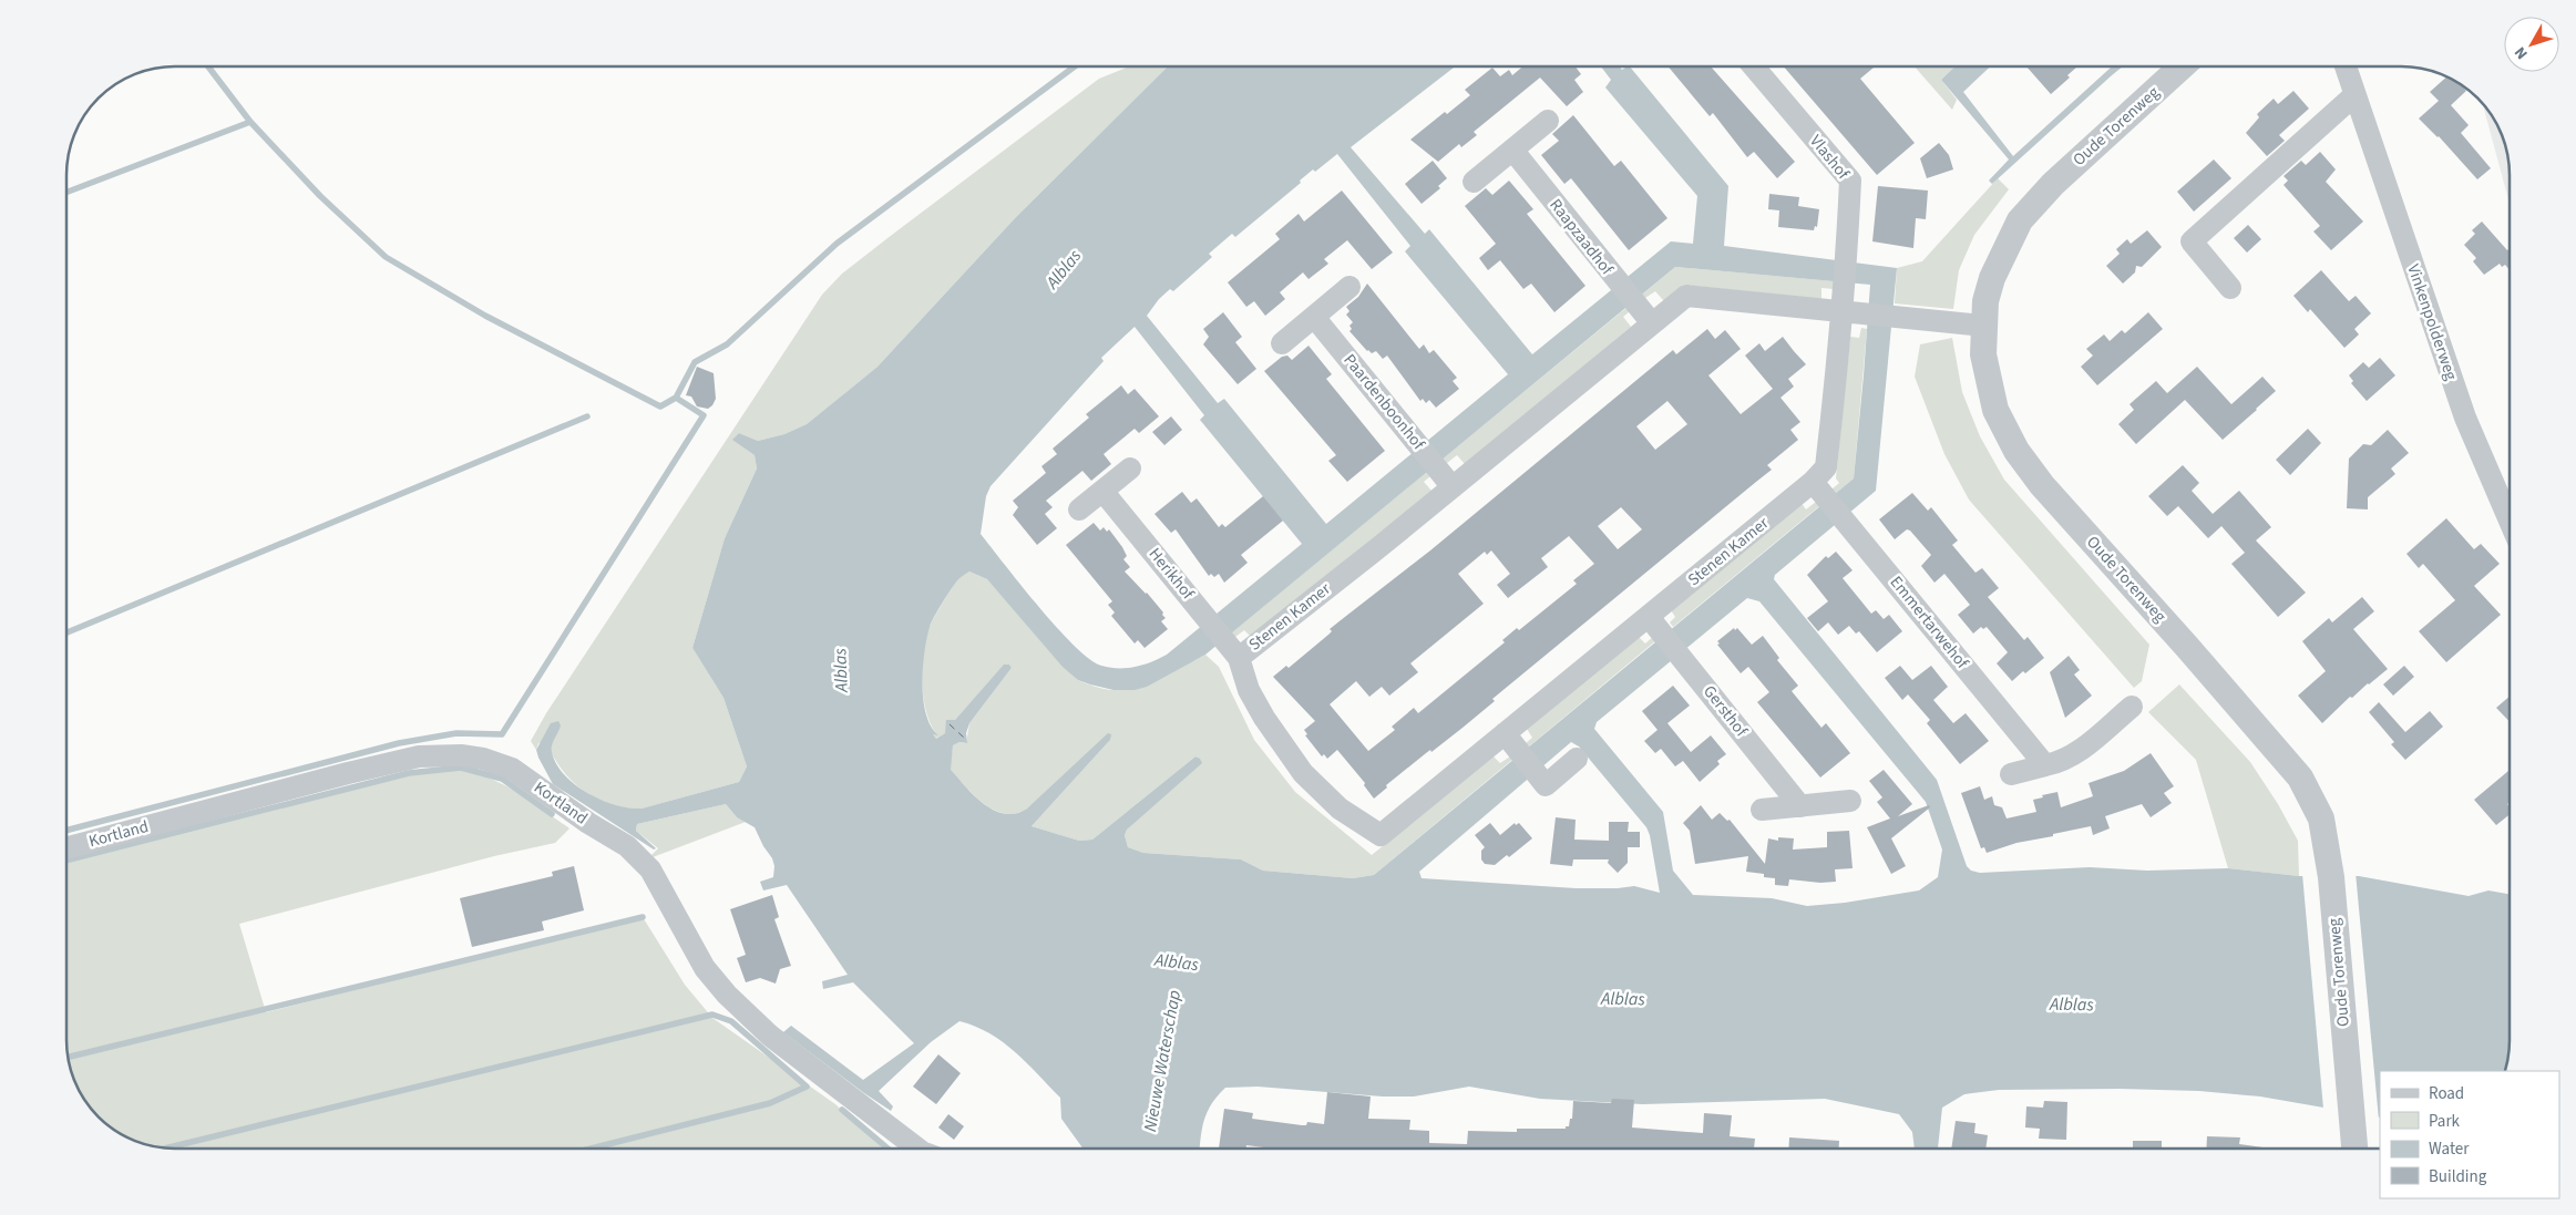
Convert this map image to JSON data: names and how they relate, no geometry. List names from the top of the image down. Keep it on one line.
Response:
{"streets":{"street":["Oude Torenweg","Vlashof","Raapzaadhof","Vinkenpolderweg","Paardenboonhof","Stenen Kamer","Herikhof","Emmertarwehof","Gersthof","Kortland"]},"crossings":[["Oude Torenweg","Stenen Kamer"],["Vlashof","Stenen Kamer"],["Raapzaadhof","Stenen Kamer"],["Paardenboonhof","Stenen Kamer"],["Stenen Kamer","Herikhof"],["Stenen Kamer","Emmertarwehof"],["Stenen Kamer","Gersthof"]],"water":["Alblas","Nieuwe Waterschap"],"legend":["Road","Park","Water","Building"],"north":"bottom left"}
